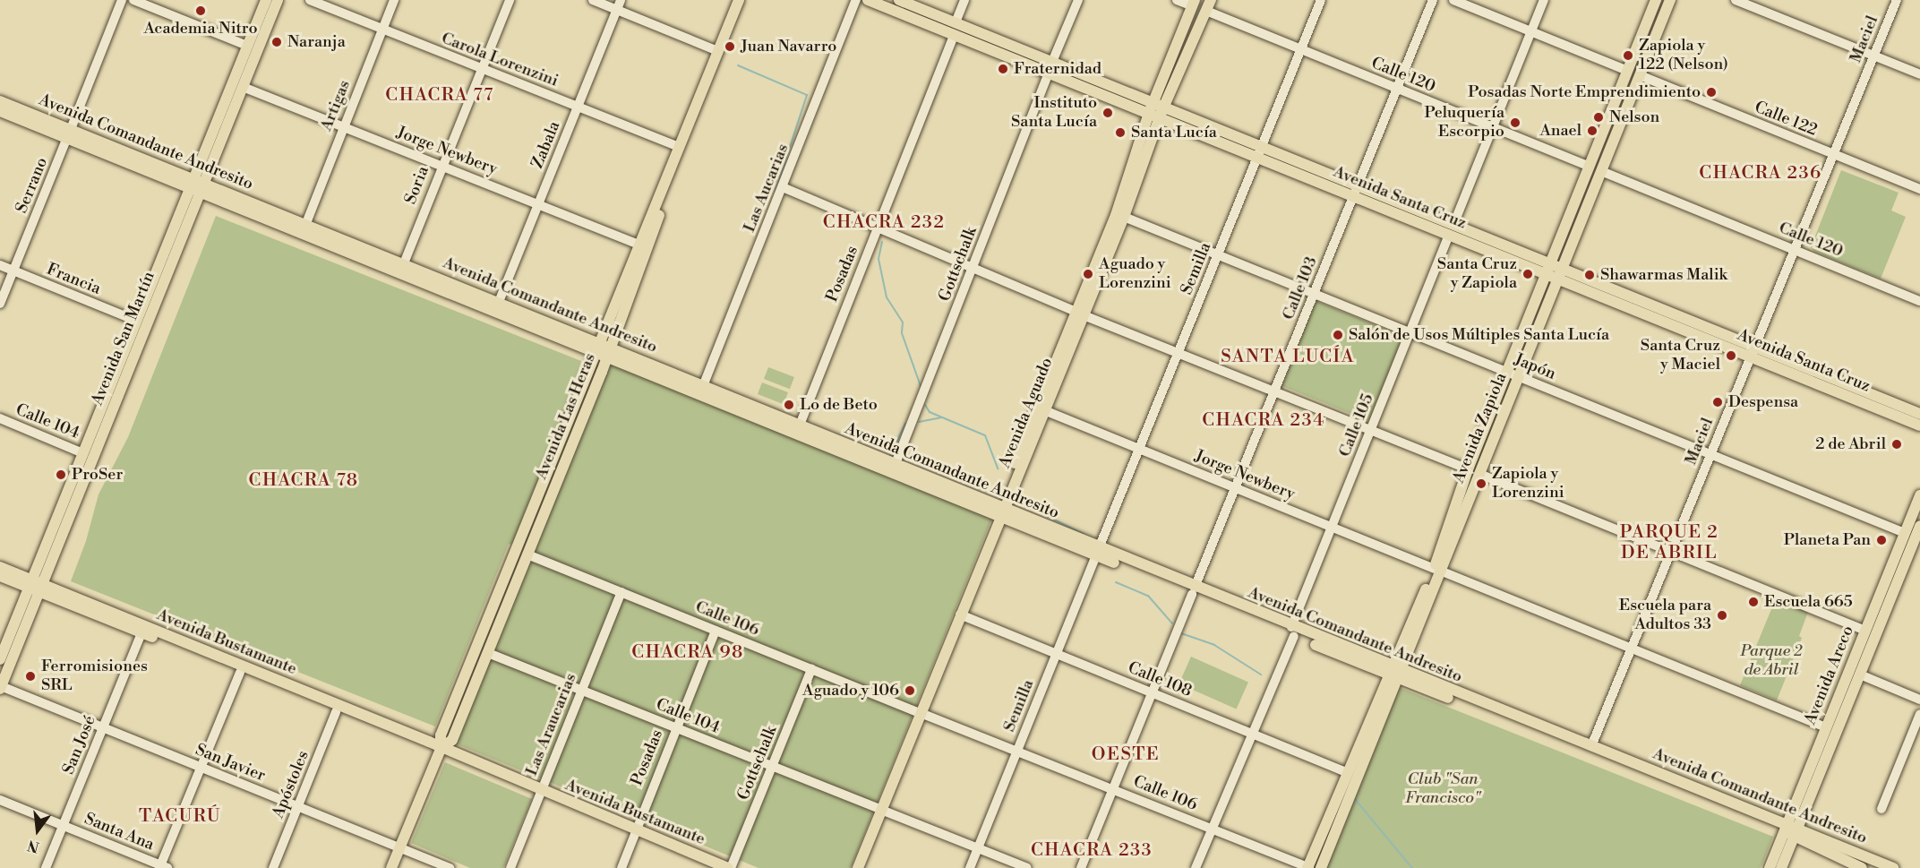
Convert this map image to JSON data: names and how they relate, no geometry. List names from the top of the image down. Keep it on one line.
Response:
{"streets":{"main road":["Avenida Comandante Andresito","Avenida Santa Cruz","Avenida San Martín","Avenida Aguado","Avenida Las Heras","Avenida Zapiola","Avenida Bustamante","Avenida Areco"],"street":["Maciel","Carola Lorenzini","Calle 120","Artigas","Calle 122","Zabala","Jorge Newbery","Serrano","Soria","Las Aucarias","Gottschalk","Semilla","Posadas","Francia","Calle 103","Japón","Calle 104","Calle 105","Calle 106","Calle 108","Las Araucarias","San José","San Javier","Apóstoles","Santa Ana"]},"crossings":[["Maciel","Calle 120"],["Maciel","Calle 122"],["Maciel","Avenida Comandante Andresito"],["Maciel","Jorge Newbery"],["Maciel","Avenida Santa Cruz"],["Maciel","Japón"],["Carola Lorenzini","Artigas"],["Carola Lorenzini","Zabala"],["Carola Lorenzini","Soria"],["Carola Lorenzini","Avenida Las Heras"],["Calle 120","Semilla"],["Calle 120","Calle 103"],["Calle 120","Avenida Aguado"],["Calle 120","Calle 105"],["Calle 120","Avenida Zapiola"],["Artigas","Avenida Comandante Andresito"],["Artigas","Jorge Newbery"],["Calle 122","Avenida Zapiola"],["Avenida Comandante Andresito","Zabala"],["Avenida Comandante Andresito","Serrano"],["Avenida Comandante Andresito","Soria"],["Avenida Comandante Andresito","Las Aucarias"],["Avenida Comandante Andresito","Gottschalk"],["Avenida Comandante Andresito","Semilla"],["Avenida Comandante Andresito","Posadas"],["Avenida Comandante Andresito","Calle 103"],["Avenida Comandante Andresito","Avenida San Martín"],["Avenida Comandante Andresito","Avenida Aguado"],["Avenida Comandante Andresito","Avenida Las Heras"],["Avenida Comandante Andresito","Calle 105"],["Avenida Comandante Andresito","Avenida Zapiola"],["Avenida Comandante Andresito","Avenida Areco"],["Zabala","Jorge Newbery"],["Jorge Newbery","Soria"],["Jorge Newbery","Semilla"],["Jorge Newbery","Calle 103"],["Jorge Newbery","Avenida San Martín"],["Jorge Newbery","Avenida Aguado"],["Jorge Newbery","Avenida Las Heras"],["Jorge Newbery","Calle 105"],["Jorge Newbery","Avenida Zapiola"],["Jorge Newbery","Avenida Areco"],["Serrano","Francia"],["Avenida Santa Cruz","Gottschalk"],["Avenida Santa Cruz","Semilla"],["Avenida Santa Cruz","Posadas"],["Avenida Santa Cruz","Calle 103"],["Avenida Santa Cruz","Avenida Aguado"],["Avenida Santa Cruz","Calle 105"],["Avenida Santa Cruz","Avenida Zapiola"],["Gottschalk","Calle 104"],["Gottschalk","Calle 106"],["Gottschalk","Avenida Bustamante"],["Semilla","Japón"],["Semilla","Calle 104"],["Semilla","Calle 106"],["Semilla","Calle 108"],["Posadas","Calle 104"],["Posadas","Calle 106"],["Posadas","Avenida Bustamante"],["Francia","Avenida San Martín"],["Calle 103","Japón"],["Calle 103","Calle 106"],["Calle 103","Calle 108"],["Avenida San Martín","Calle 104"],["Avenida San Martín","Avenida Bustamante"],["Avenida San Martín","San Javier"],["Japón","Avenida Aguado"],["Japón","Calle 105"],["Japón","Avenida Zapiola"],["Japón","Avenida Areco"],["Avenida Aguado","Calle 104"],["Avenida Aguado","Calle 106"],["Avenida Aguado","Calle 108"],["Avenida Las Heras","Calle 104"],["Avenida Las Heras","Calle 106"],["Avenida Las Heras","Avenida Bustamante"],["Avenida Las Heras","San Javier"],["Calle 104","Las Araucarias"],["Calle 105","Calle 106"],["Calle 105","Calle 108"],["Avenida Zapiola","Calle 106"],["Avenida Zapiola","Calle 108"],["Calle 106","Las Araucarias"],["Avenida Bustamante","Las Araucarias"],["Avenida Bustamante","San José"],["Avenida Bustamante","Apóstoles"],["San José","San Javier"],["San José","Santa Ana"],["San Javier","Apóstoles"]],"districts":["CHACRA 77","CHACRA 236","CHACRA 232","SANTA LUCÍA","CHACRA 234","CHACRA 78","PARQUE 2 DE ABRIL","CHACRA 98","OESTE","TACURÚ","CHACRA 233"],"parks":["Parque 2 de Abril","Club \"San Francisco\""],"places":["Academia Nitro","Naranja","Juan Navarro","Zapiola y 122 (Nelson)","Fraternidad","Posadas Norte Emprendimiento","Instituto Santa Lucía","Nelson","Peluquería Escorpio","Anael","Santa Lucía","Aguado y Lorenzini","Santa Cruz y Zapiola","Shawarmas Malik","Salón de Usos Múltiples Santa Lucía","Santa Cruz y Maciel","Despensa","Lo de Beto","2 de Abril","ProSer","Zapiola y Lorenzini","Planeta Pan","Escuela 665","Escuela para Adultos 33","Ferromisiones SRL","Aguado y 106"],"north":"bottom"}
